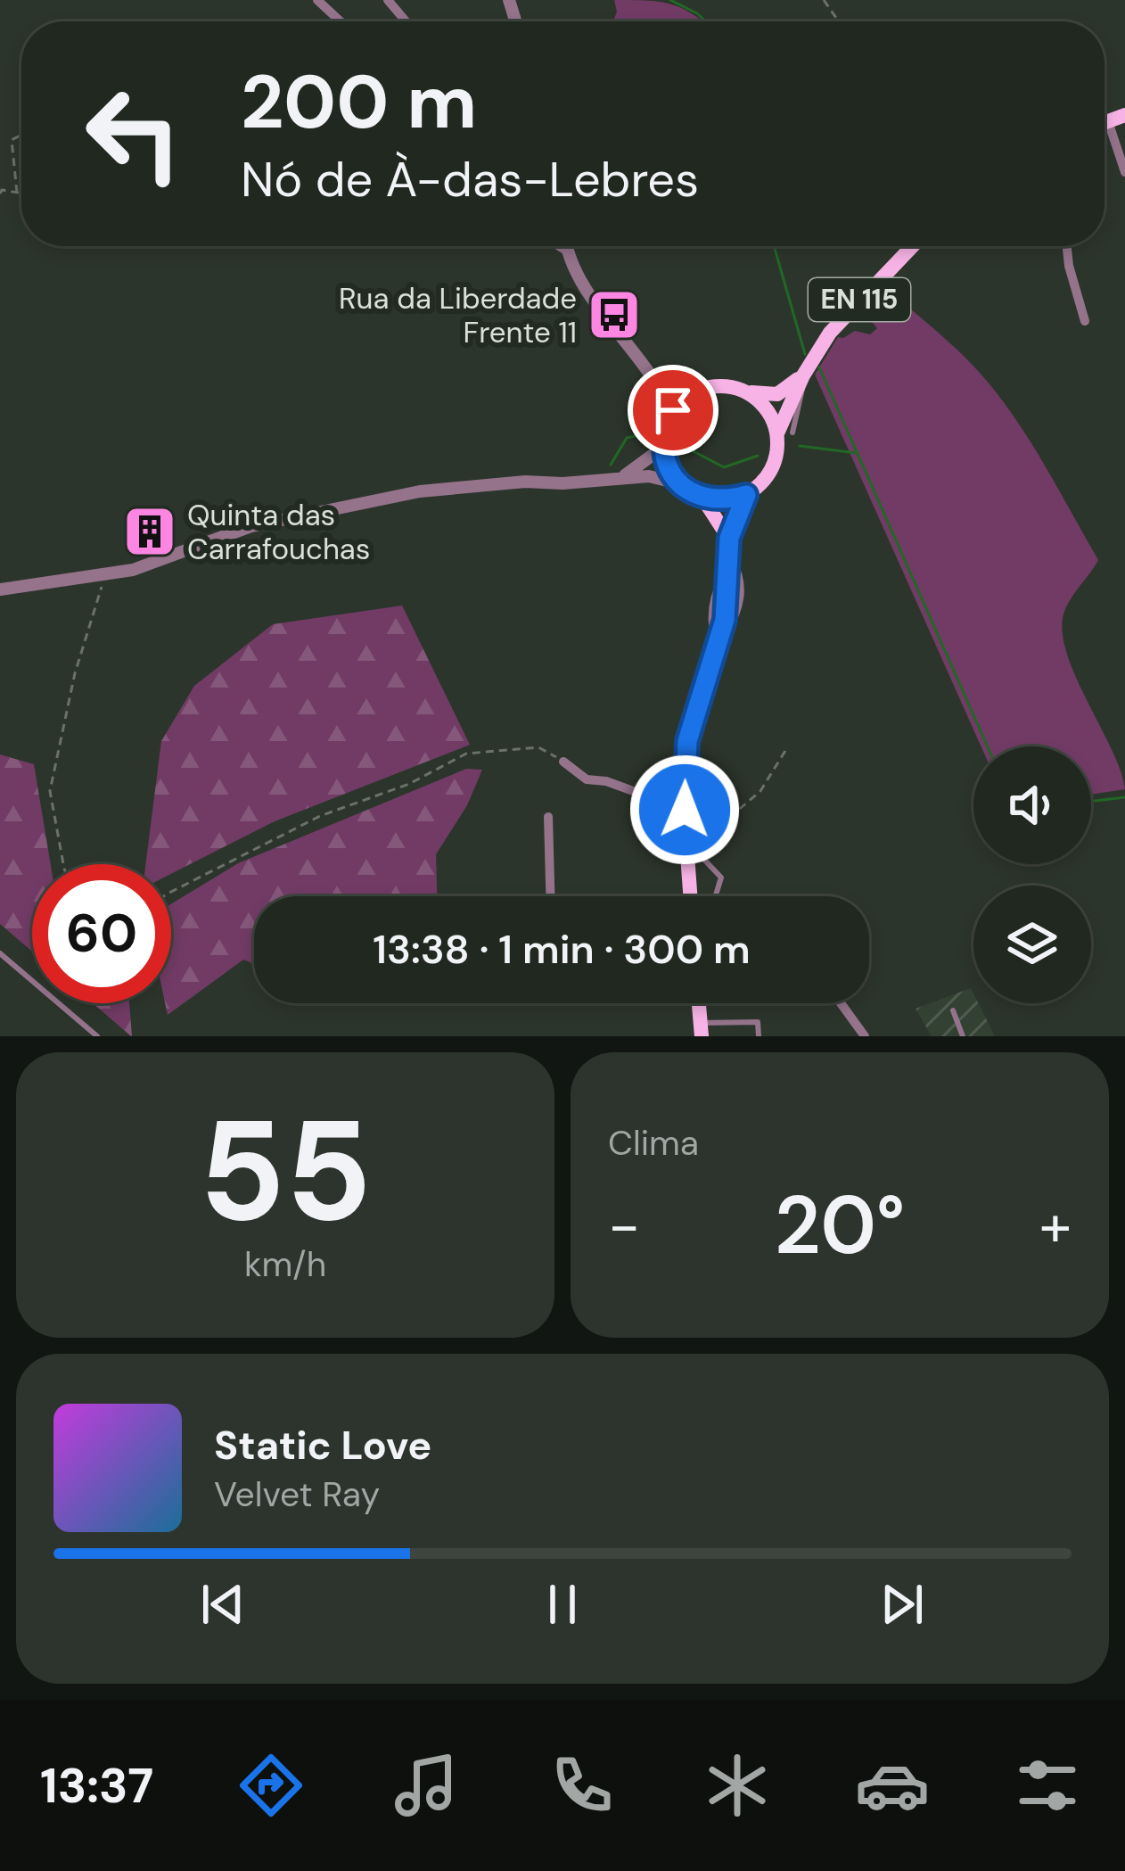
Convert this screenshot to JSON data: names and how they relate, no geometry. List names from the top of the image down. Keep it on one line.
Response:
{"streets":{"main road":["EN 115"]},"places":{"bus stop":["Rua da Liberdade Frente 11"],"building":["Quinta das Carrafouchas"]},"page":{"turn":["200 m","Nó de À-das-Lebres"],"limit":"60","trip":"13:38 · 1 min · 300 m","tile":[["55","km/h"],"Clima"],"heat":["−","20°","+"],"song":["Static Love","Velvet Ray"],"tabs":"13:37"}}
